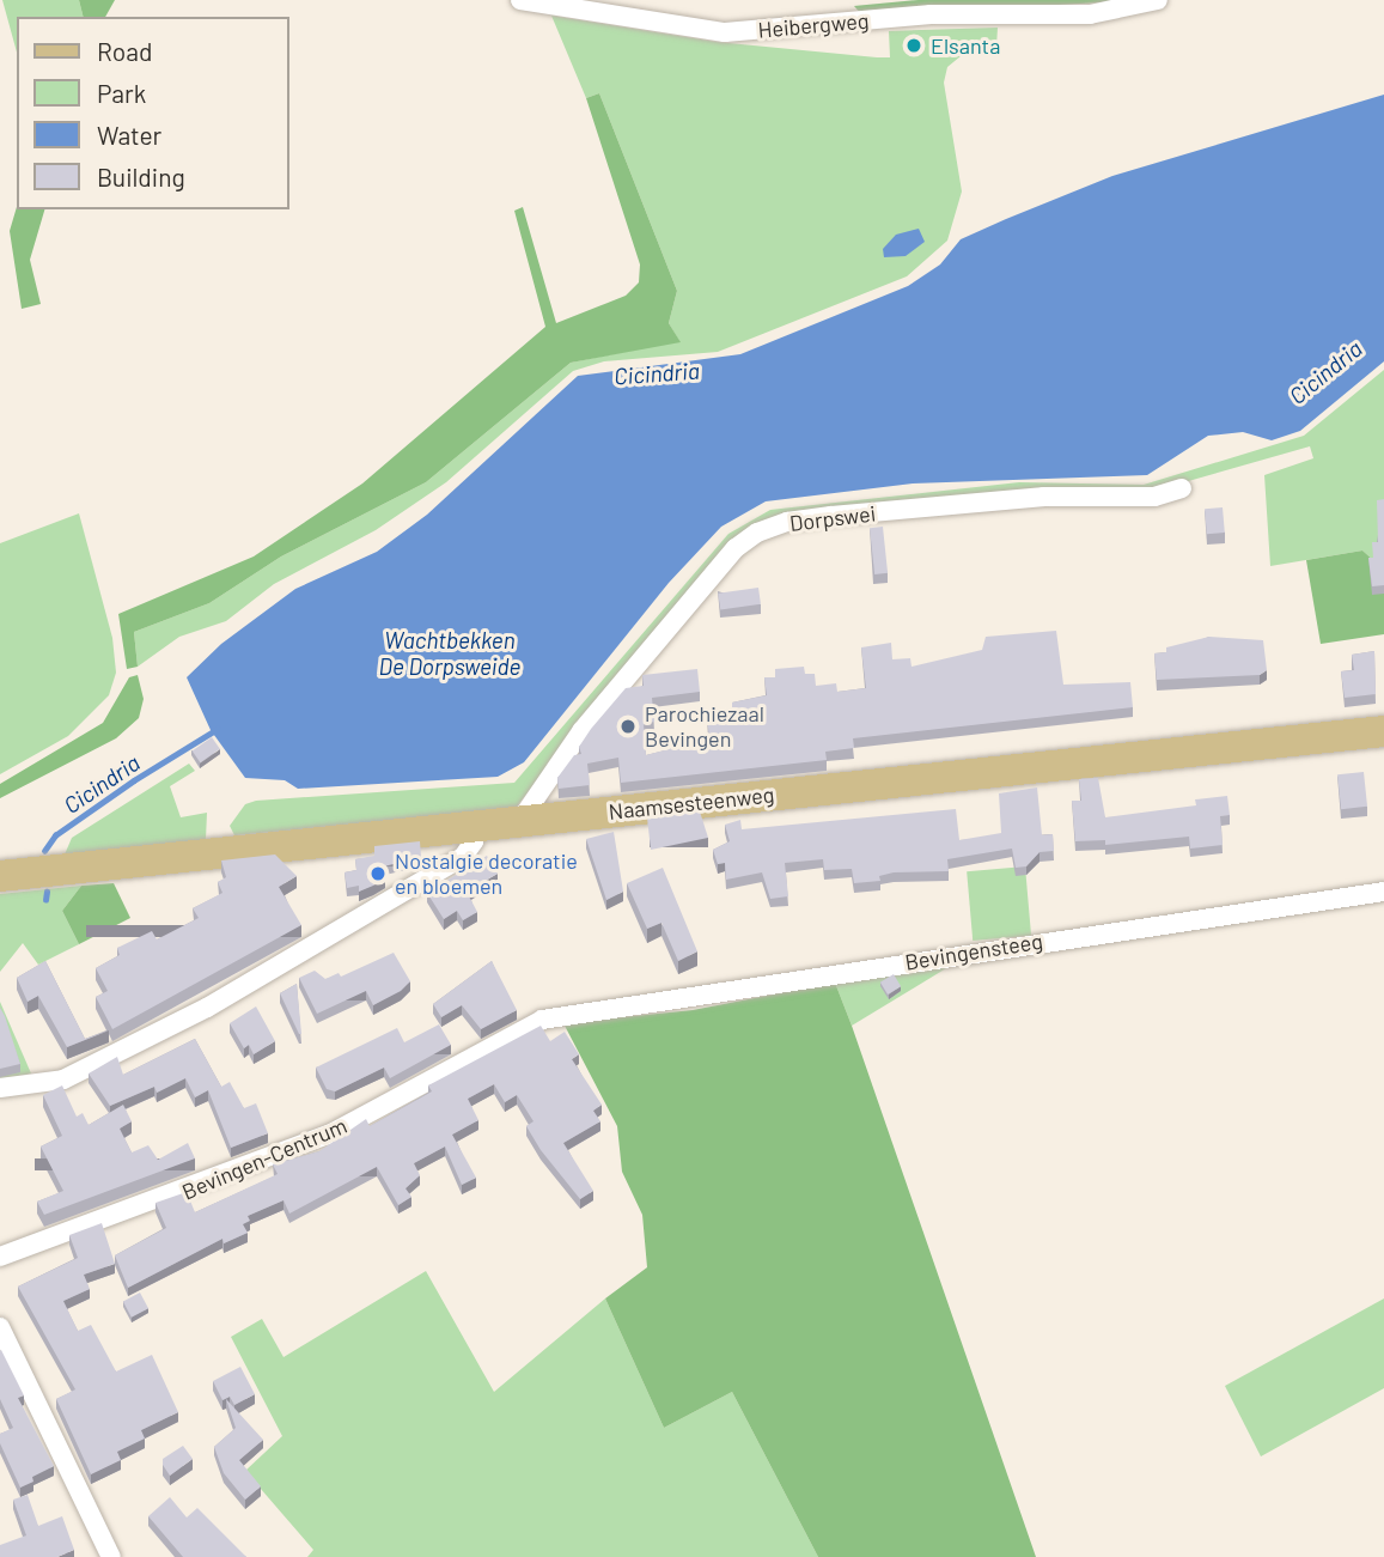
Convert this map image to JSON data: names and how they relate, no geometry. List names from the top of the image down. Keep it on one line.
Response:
{"streets":{"main road":["Naamsesteenweg"],"street":["Heibergweg","Dorpswei","Bevingensteeg","Bevingen-Centrum"]},"crossings":[["Dorpswei","Naamsesteenweg"],["Bevingensteeg","Bevingen-Centrum"]],"water":["Cicindria","Wachtbekken De Dorpsweide"],"places":["Elsanta","Parochiezaal Bevingen","Nostalgie decoratie en bloemen"],"legend":["Road","Park","Water","Building"]}
